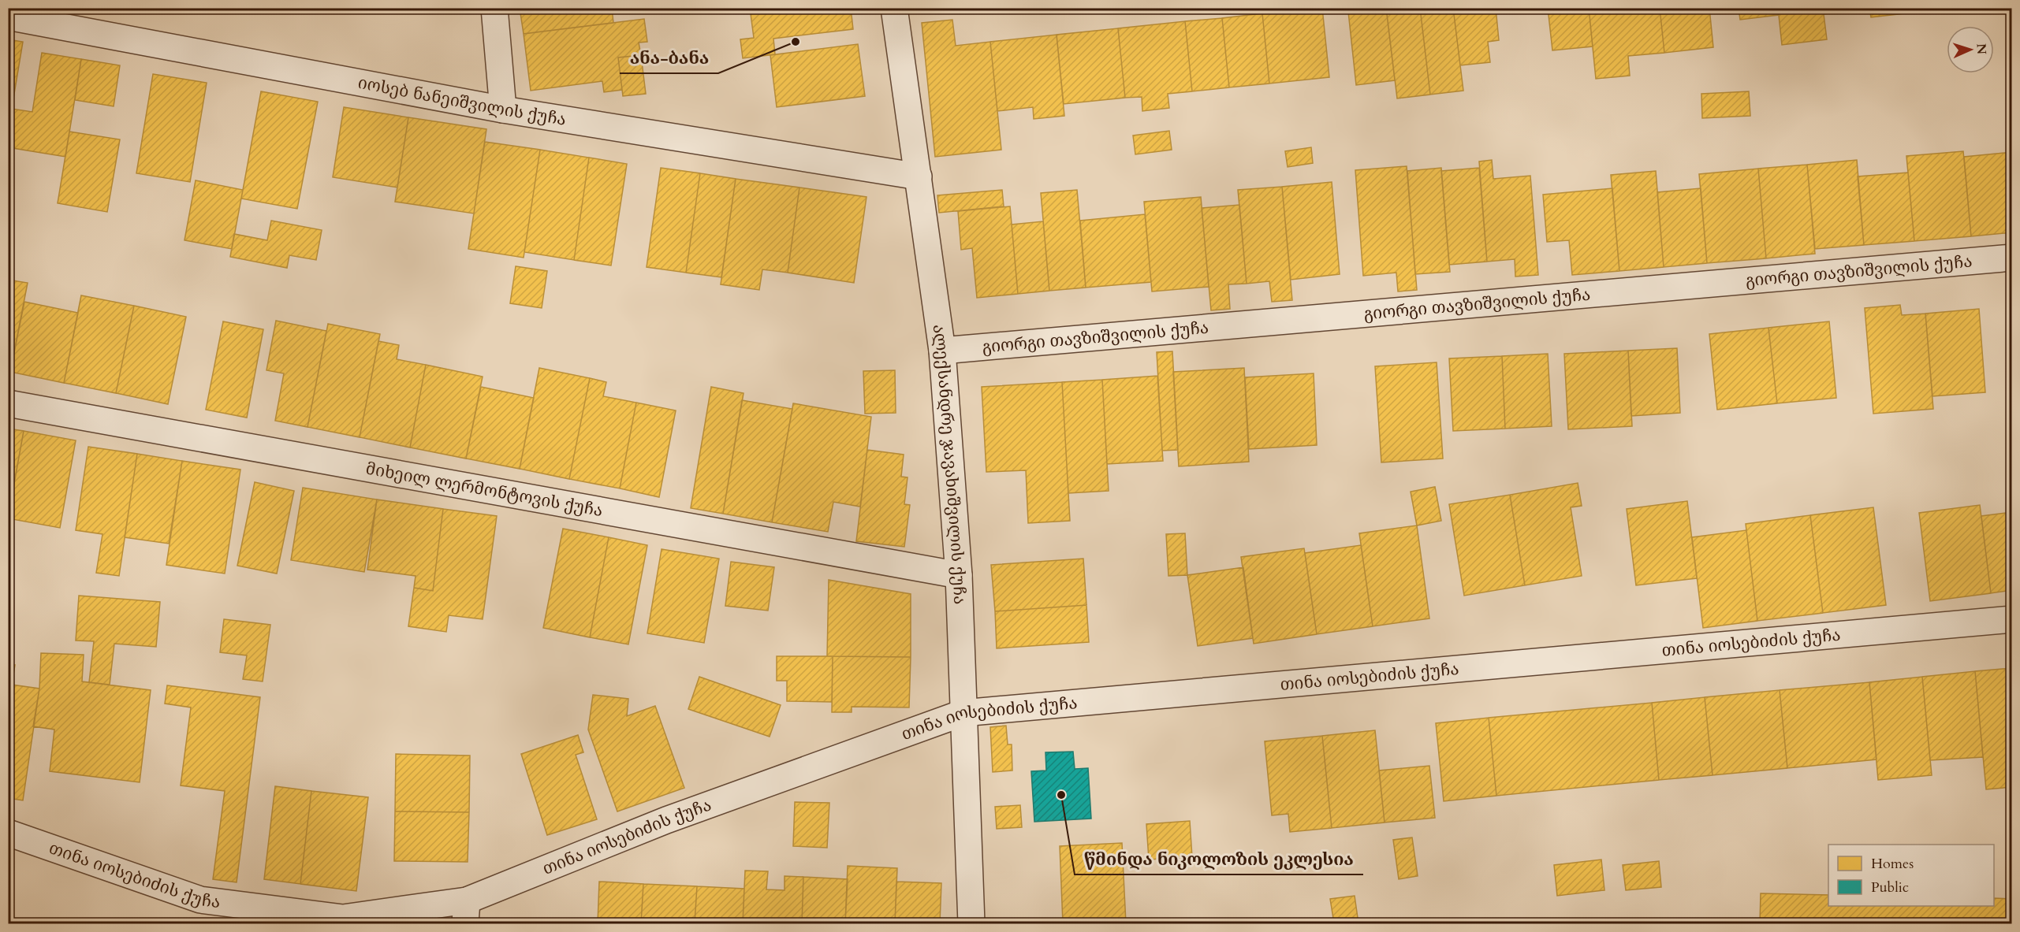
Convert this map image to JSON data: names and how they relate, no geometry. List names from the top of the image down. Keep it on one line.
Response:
{"streets":{"street":["იოსებ ნანეიშვილის ქუჩა","გიორგი თავზიშვილის ქუჩა","ალექსანდრე ჯავახიშვილის ქუჩა","მიხეილ ლერმონტოვის ქუჩა","თინა იოსებიძის ქუჩა"]},"crossings":[["იოსებ ნანეიშვილის ქუჩა","ალექსანდრე ჯავახიშვილის ქუჩა"],["გიორგი თავზიშვილის ქუჩა","ალექსანდრე ჯავახიშვილის ქუჩა"],["ალექსანდრე ჯავახიშვილის ქუჩა","მიხეილ ლერმონტოვის ქუჩა"],["ალექსანდრე ჯავახიშვილის ქუჩა","თინა იოსებიძის ქუჩა"]],"places":["ანა-ბანა","წმინდა ნიკოლოზის ეკლესია"],"legend":["Homes","Public"],"north":"right"}
